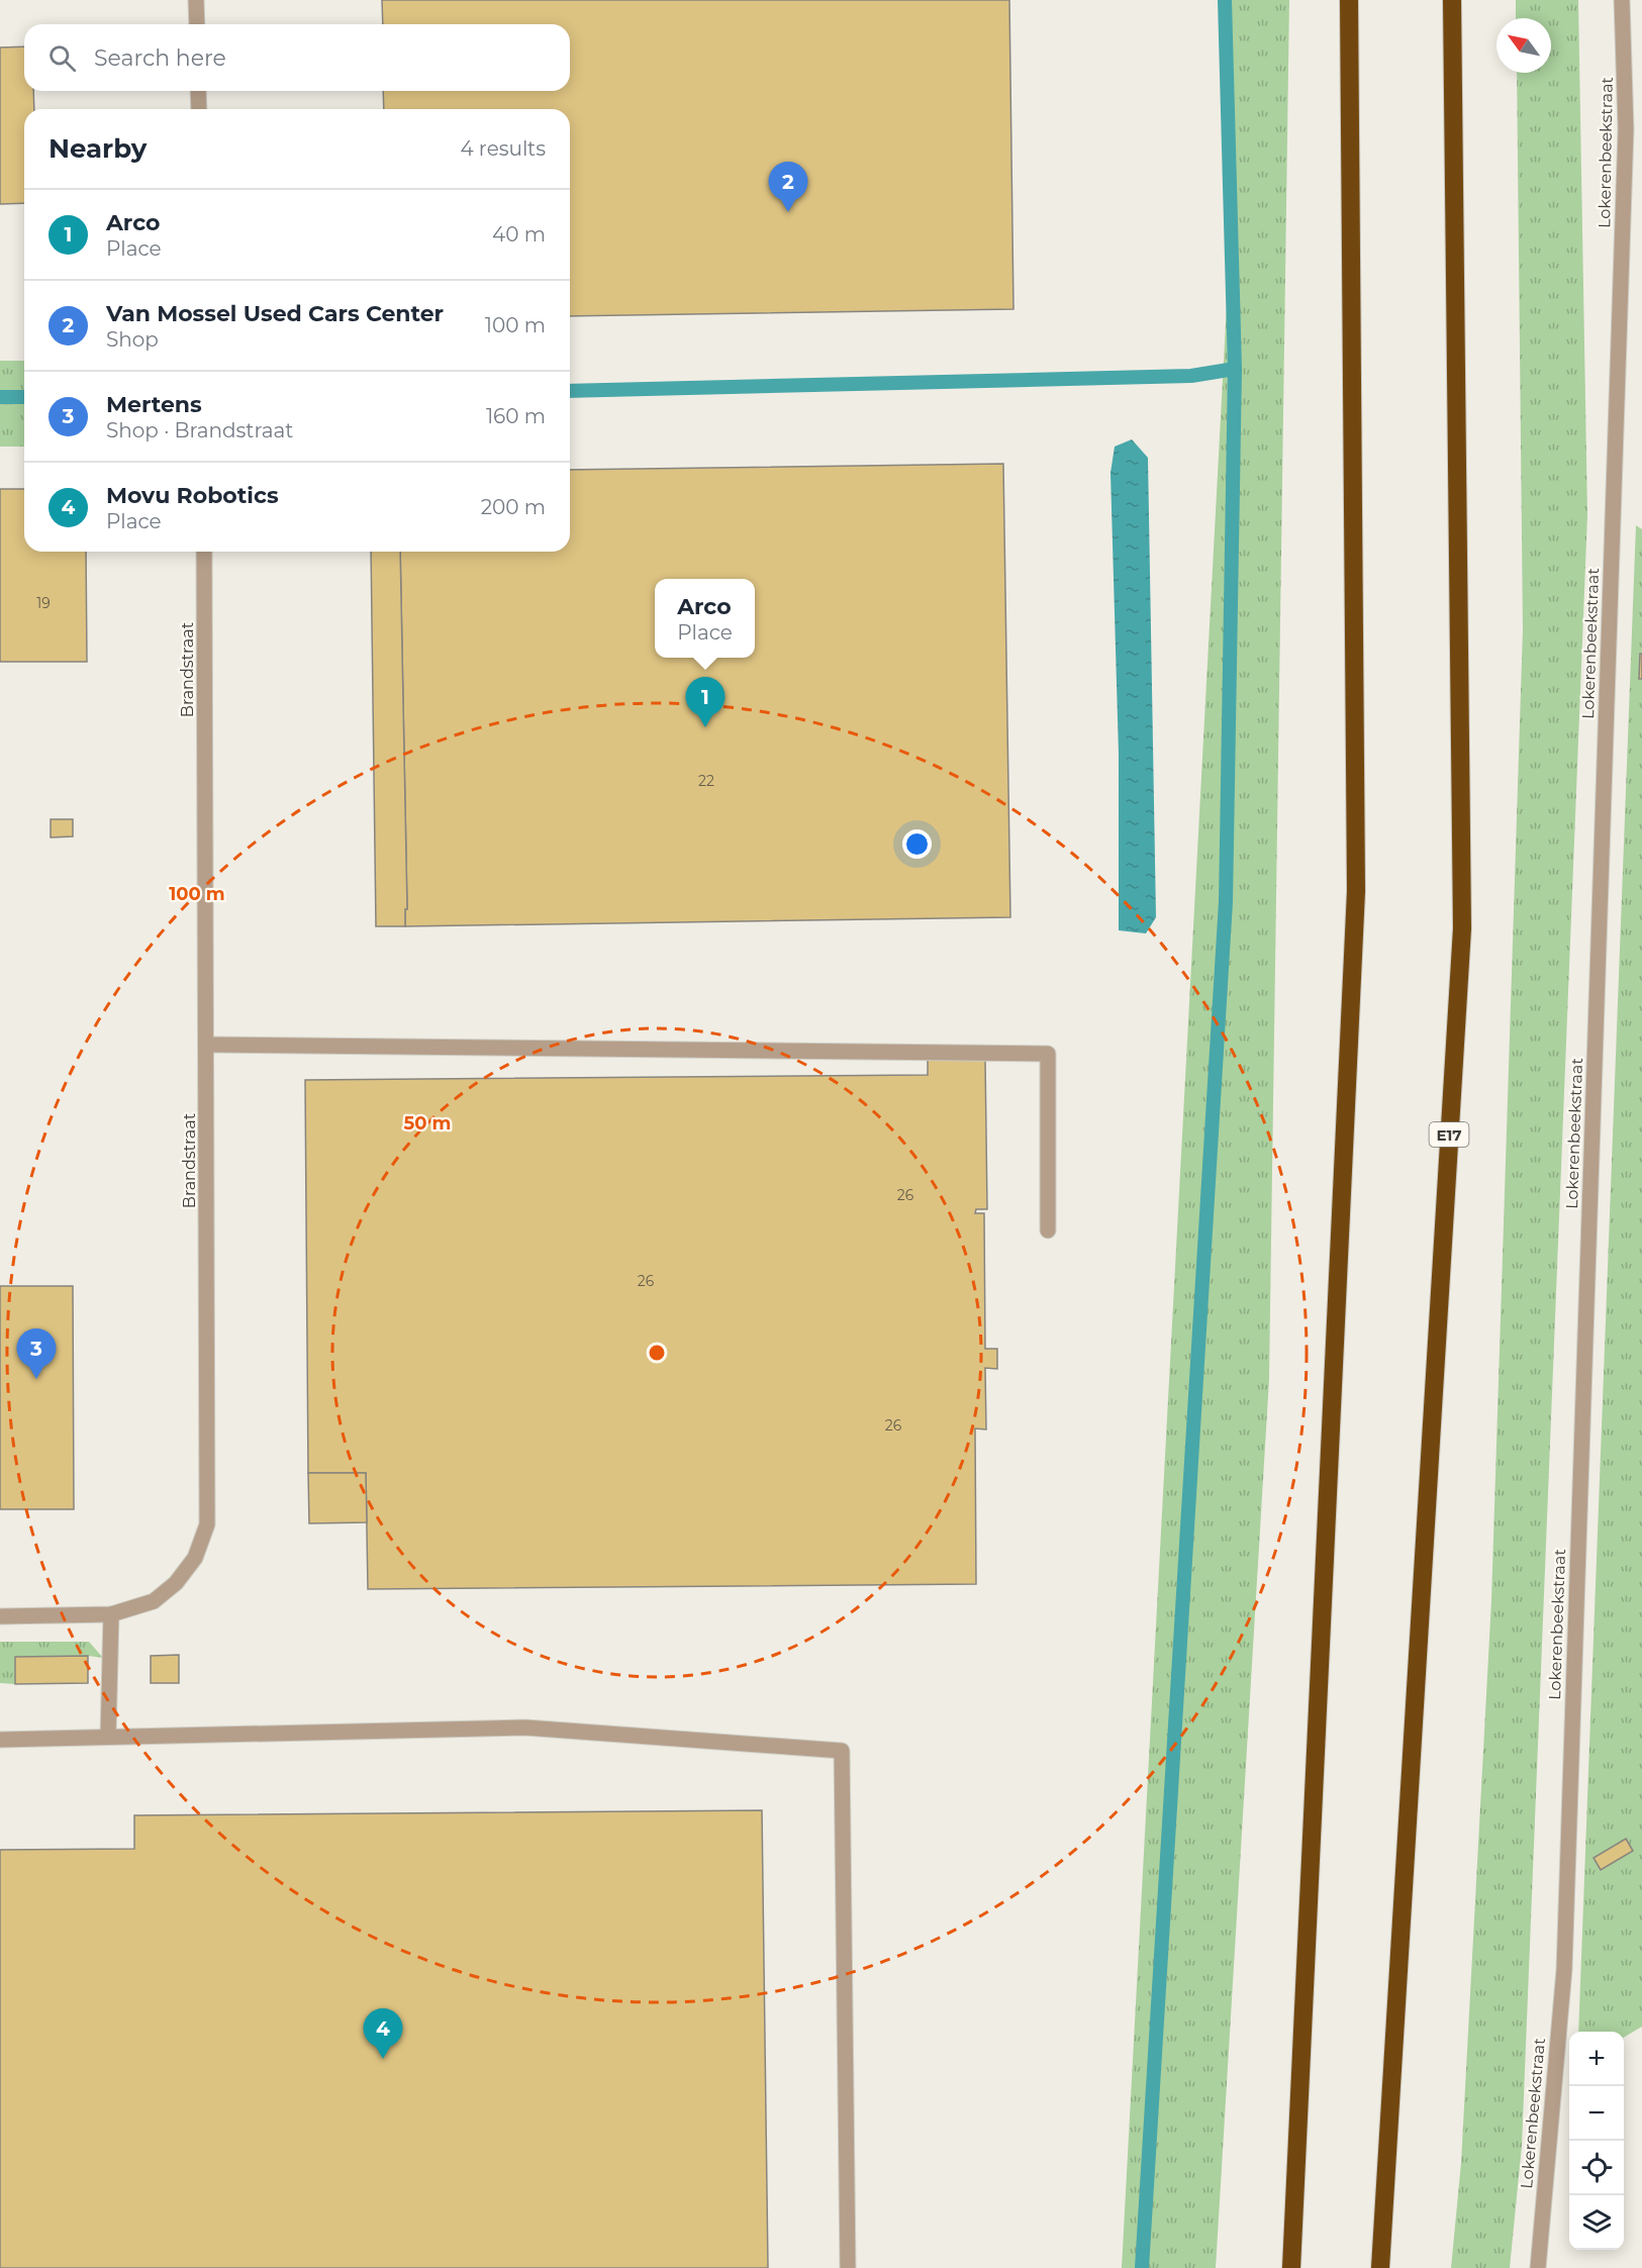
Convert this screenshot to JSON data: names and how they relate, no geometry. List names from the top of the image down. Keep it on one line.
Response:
{"streets":{"highway":["E17"],"street":["Lokerenbeekstraat","Brandstraat"]},"house_numbers":["19","22","26","26","26"],"north":"top left","page":{"search":"Search here","heading":["Nearby","4 results"],"pins":["2","1","3","4"],"list":[{"mark":"1","name":"Arco","note":"Place","value":"40 m"},{"mark":"2","name":"Van Mossel Used Cars Center","note":"Shop","value":"100 m"},{"mark":"3","name":"Mertens","note":"Shop · Brandstraat","value":"160 m"},{"mark":"4","name":"Movu Robotics","note":"Place","value":"200 m"}],"popup":["Arco","Place"],"map_buttons":["+","−"]},"rings":["100 m","50 m"]}
